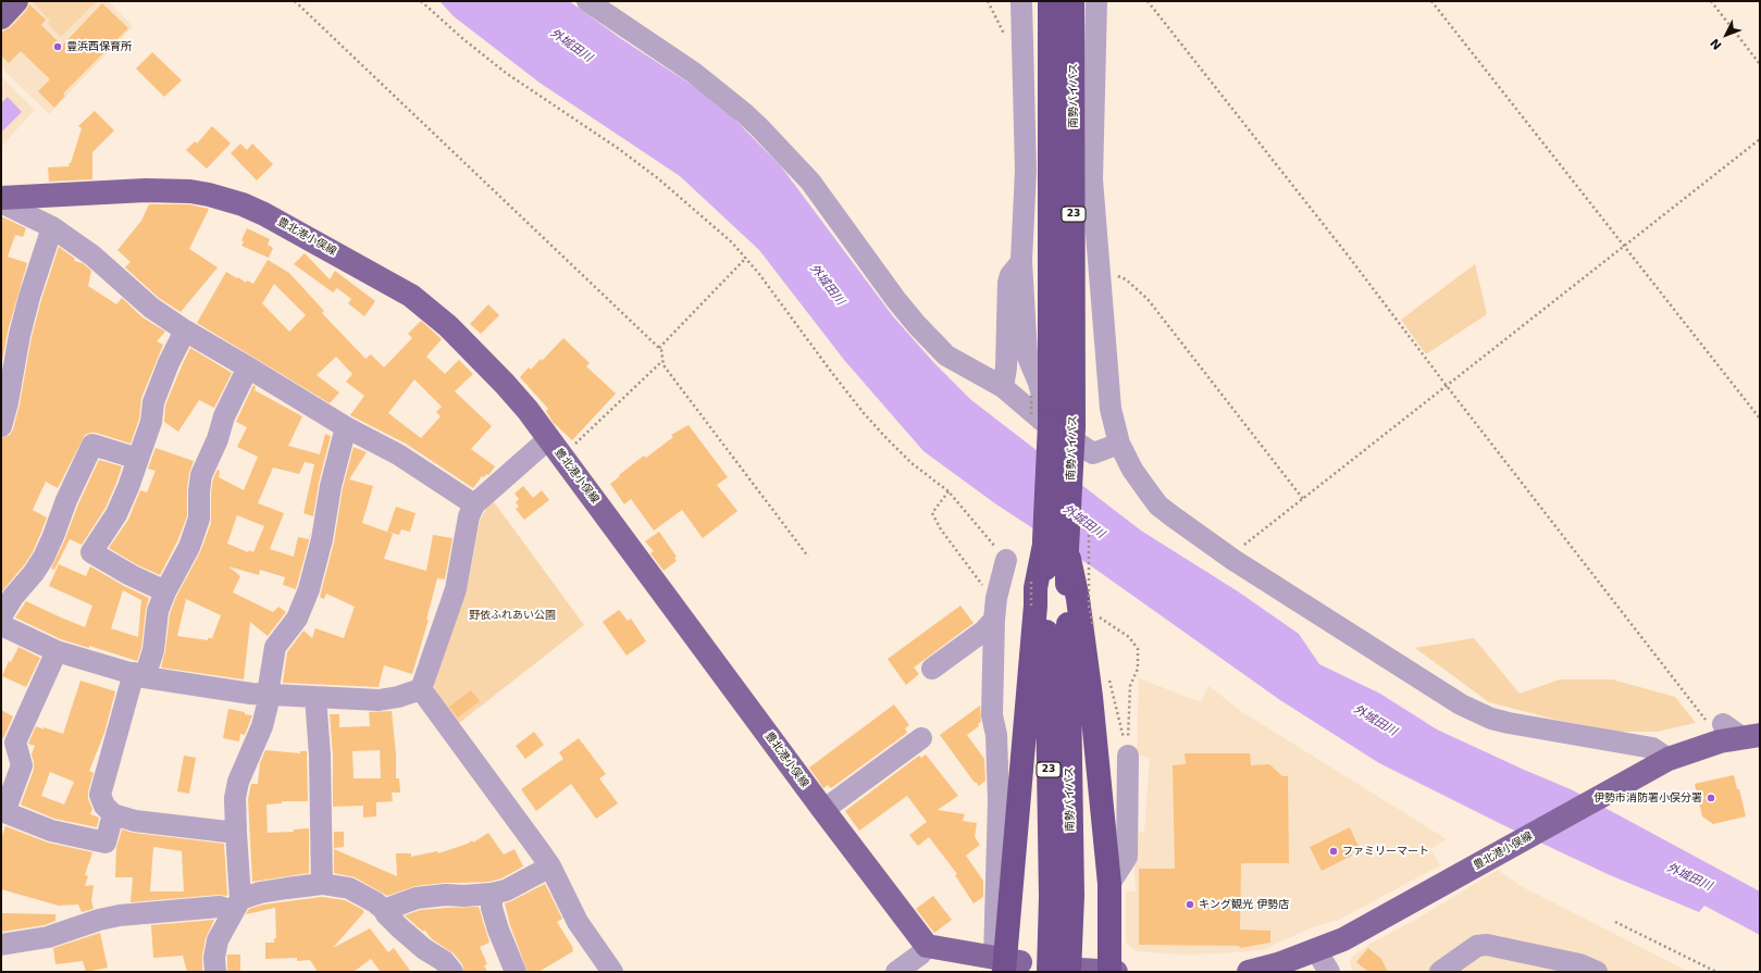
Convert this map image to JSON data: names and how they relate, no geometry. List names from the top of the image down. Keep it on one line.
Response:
{"streets":{"highway":["南勢バイパス","23"],"main road":["豊北港小俣線"]},"water":["外城田川"],"parks":["野依ふれあい公園"],"places":["豊浜西保育所","伊勢市消防署小俣分署","ファミリーマート","キング観光 伊勢店"],"north":"bottom left"}
